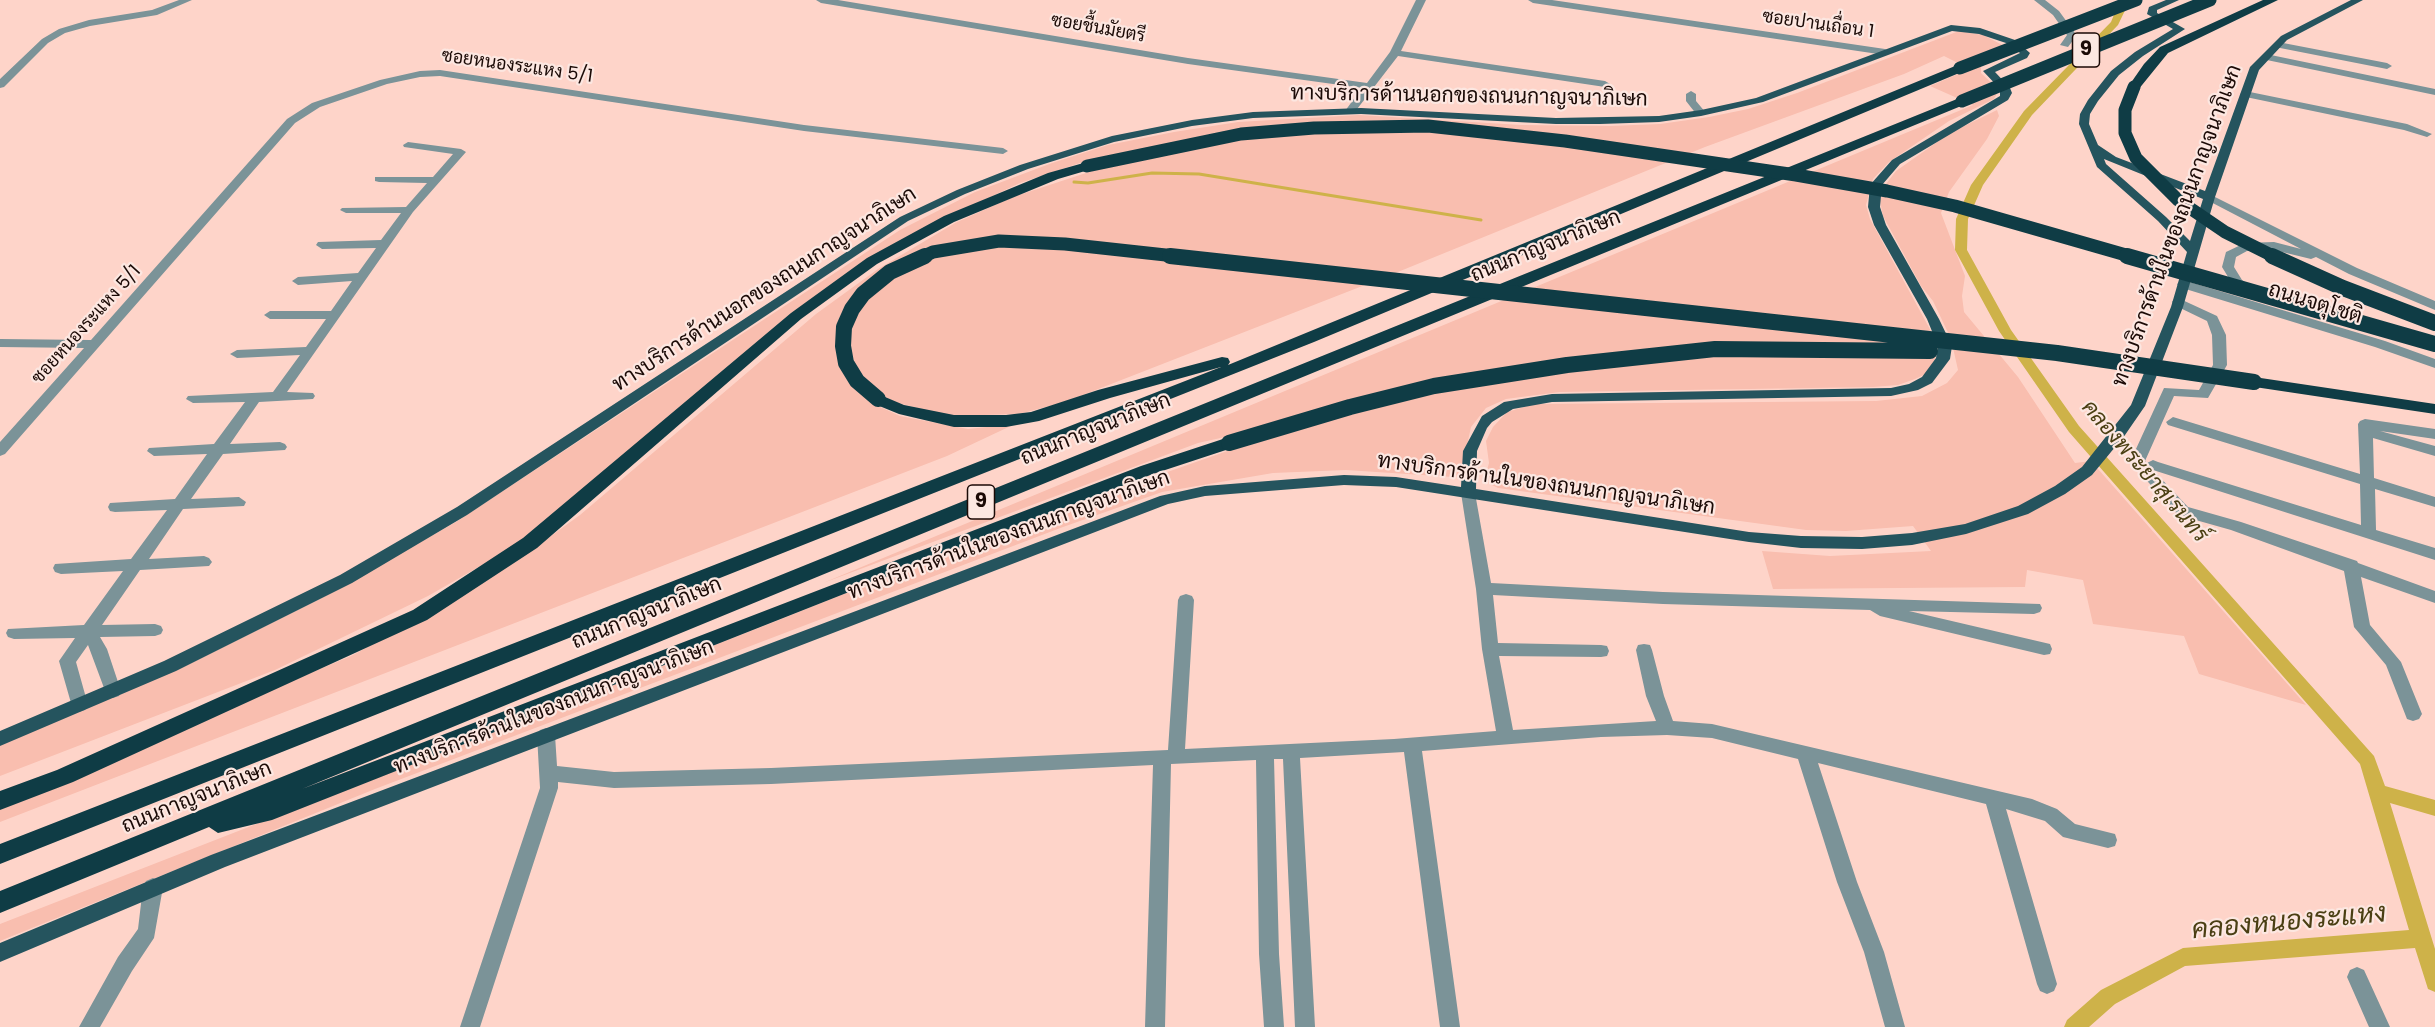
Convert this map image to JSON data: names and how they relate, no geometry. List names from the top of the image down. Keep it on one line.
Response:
{"streets":{"highway":["9","ถนนกาญจนาภิเษก"],"main road":["ทางบริการด้านนอกของถนนกาญจนาภิเษก","ทางบริการด้านในของถนนกาญจนาภิเษก"],"street":["ซอยปานเถื่อน 1","ซอยชื้นมัยตรี","ซอยหนองระแหง 5/1","ถนนจตุโชติ"]},"crossings":[["ซอยปานเถื่อน 1","ทางบริการด้านนอกของถนนกาญจนาภิเษก"],["ทางบริการด้านนอกของถนนกาญจนาภิเษก","ทางบริการด้านในของถนนกาญจนาภิเษก"],["ทางบริการด้านในของถนนกาญจนาภิเษก","ถนนจตุโชติ"]],"water":["คลองพระยาสุเรนทร์","คลองหนองระแหง"]}
